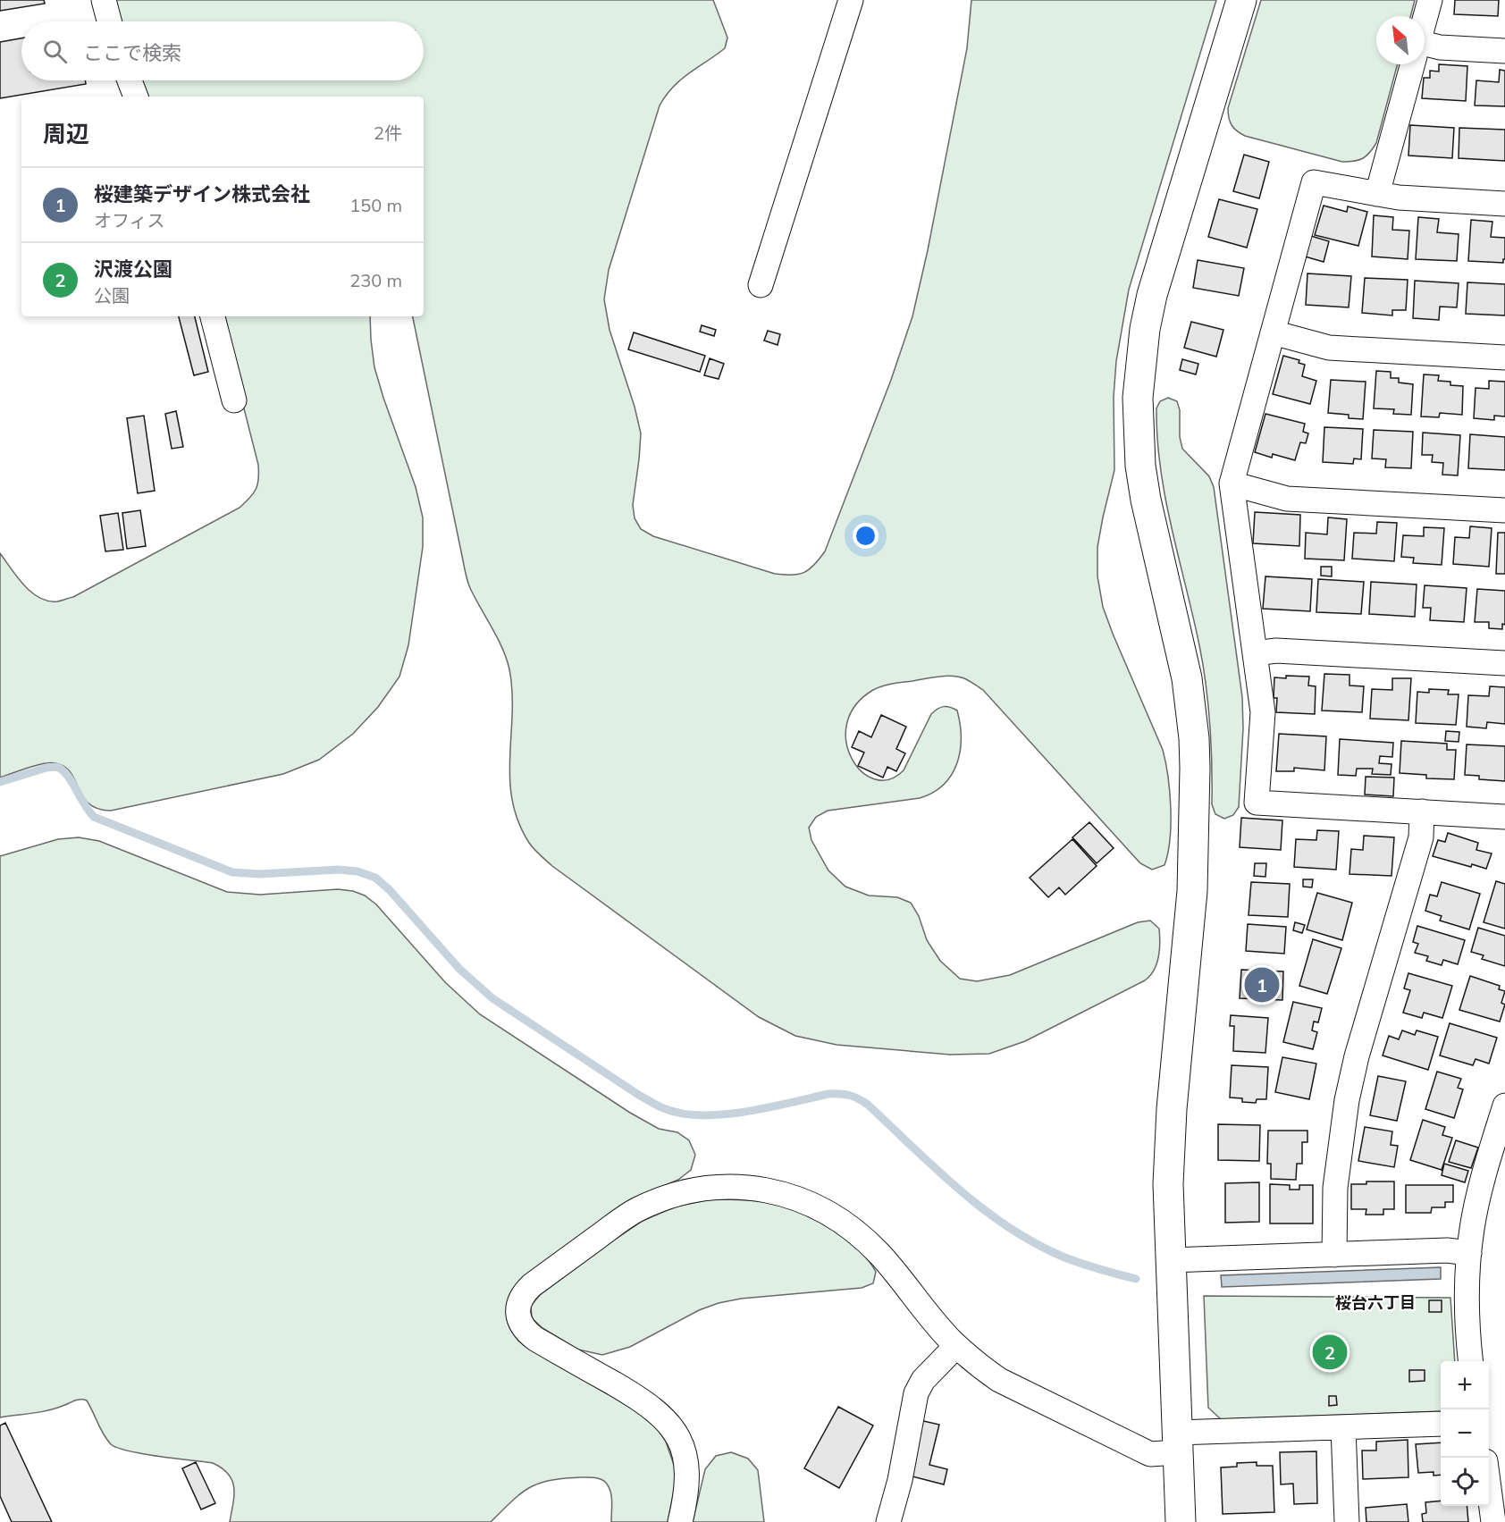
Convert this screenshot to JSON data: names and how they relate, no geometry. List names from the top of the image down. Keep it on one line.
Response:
{"districts":["桜台六丁目"],"north":"top left","page":{"search":"ここで検索","heading":["周辺","2件"],"list":[{"mark":"1","name":"桜建築デザイン株式会社","note":"オフィス","value":"150 m"},{"mark":"2","name":"沢渡公園","note":"公園","value":"230 m"}],"pins":["1","2"],"map_buttons":["+","−"]}}
